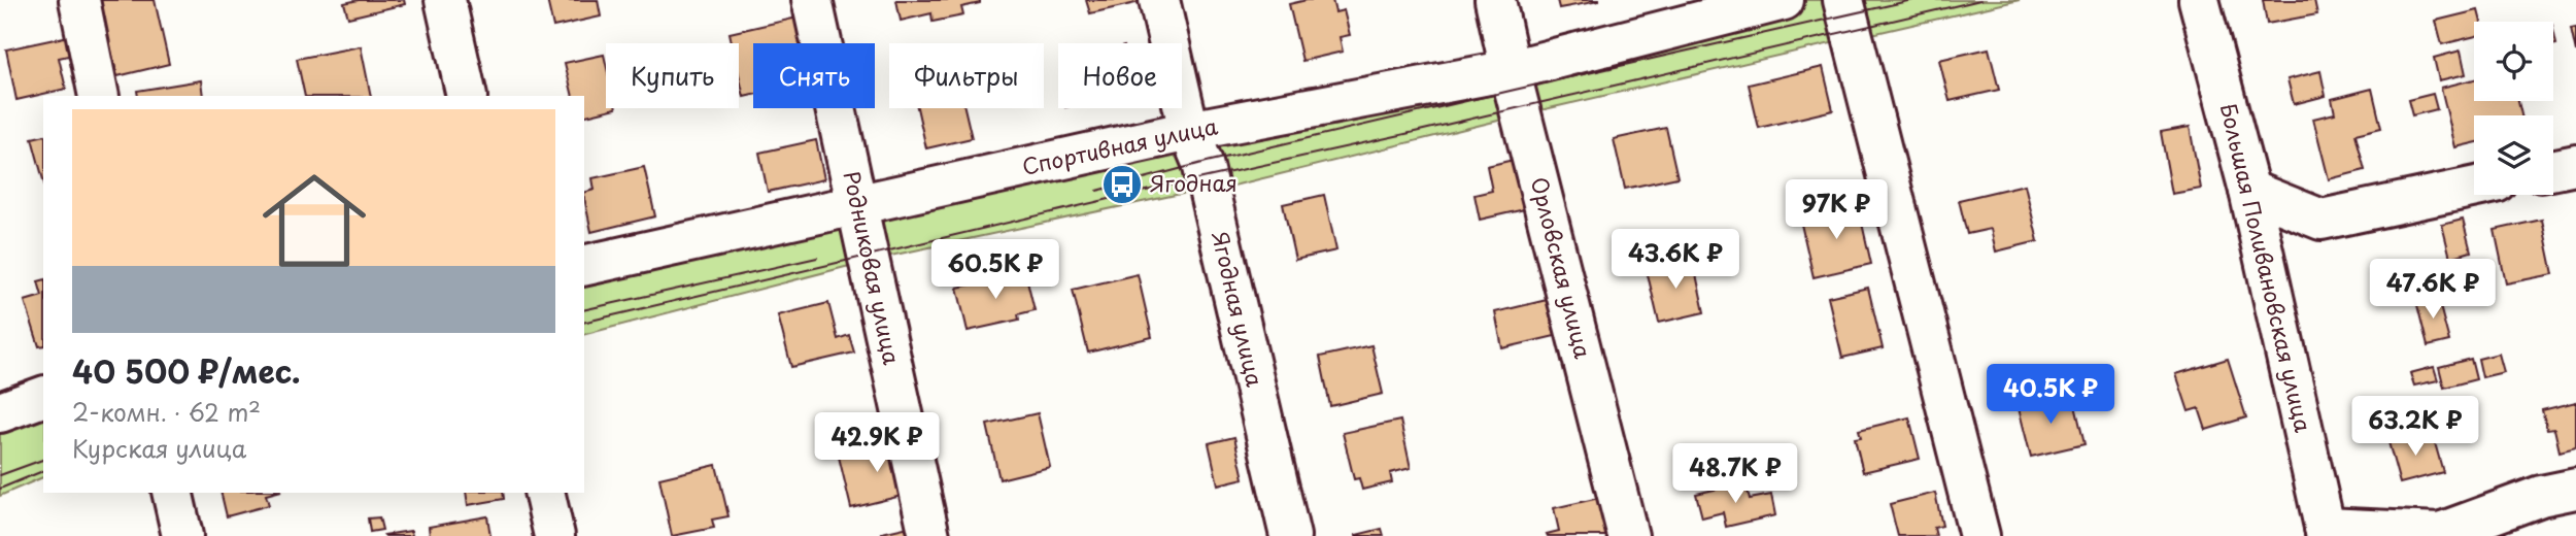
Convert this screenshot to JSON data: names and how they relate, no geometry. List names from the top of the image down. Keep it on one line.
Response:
{"streets":{"street":["Спортивная улица","Родниковая улица","Орловская улица","Большая Поливановская улица","Ягодная улица"]},"crossings":[["Спортивная улица","Родниковая улица"],["Спортивная улица","Орловская улица"],["Спортивная улица","Ягодная улица"]],"places":{"bus stop":["Ягодная"]},"page":{"chip":["Купить","Снять","Фильтры","Новое"],"list":[{"name":"40 500 ₽/мес.","note":"2-комн. · 62 m² · Курская улица"}],"price":["97K ₽","43.6K ₽","60.5K ₽","47.6K ₽","40.5K ₽","63.2K ₽","42.9K ₽","48.7K ₽"]}}
